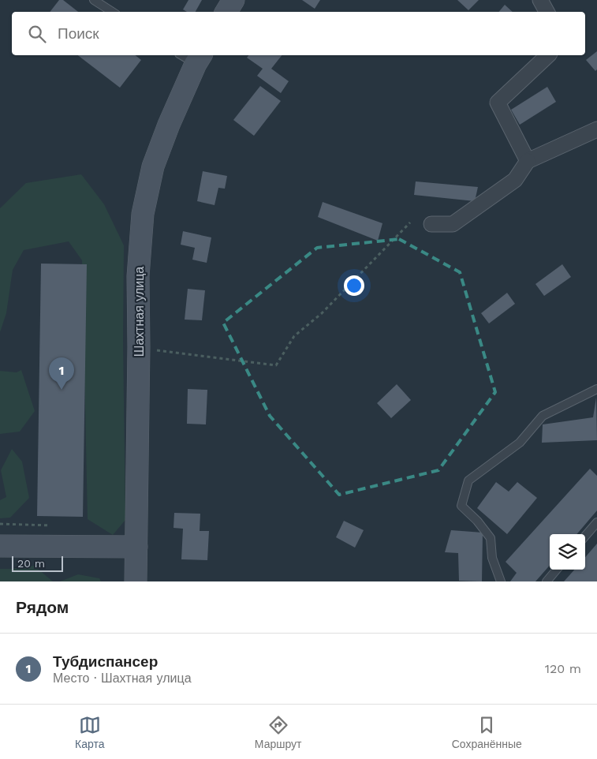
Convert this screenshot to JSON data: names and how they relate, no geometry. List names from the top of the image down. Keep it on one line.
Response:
{"streets":{"main road":["Шахтная улица"]},"scale_bar":"20 m","page":{"search":"Поиск","pins":"1","scale":"20 m","heading":"Рядом","list":[{"mark":"1","name":"Тубдиспансер","note":"Место · Шахтная улица","value":"120 m"}],"nav":["Карта","Маршрут","Сохранённые"]}}
